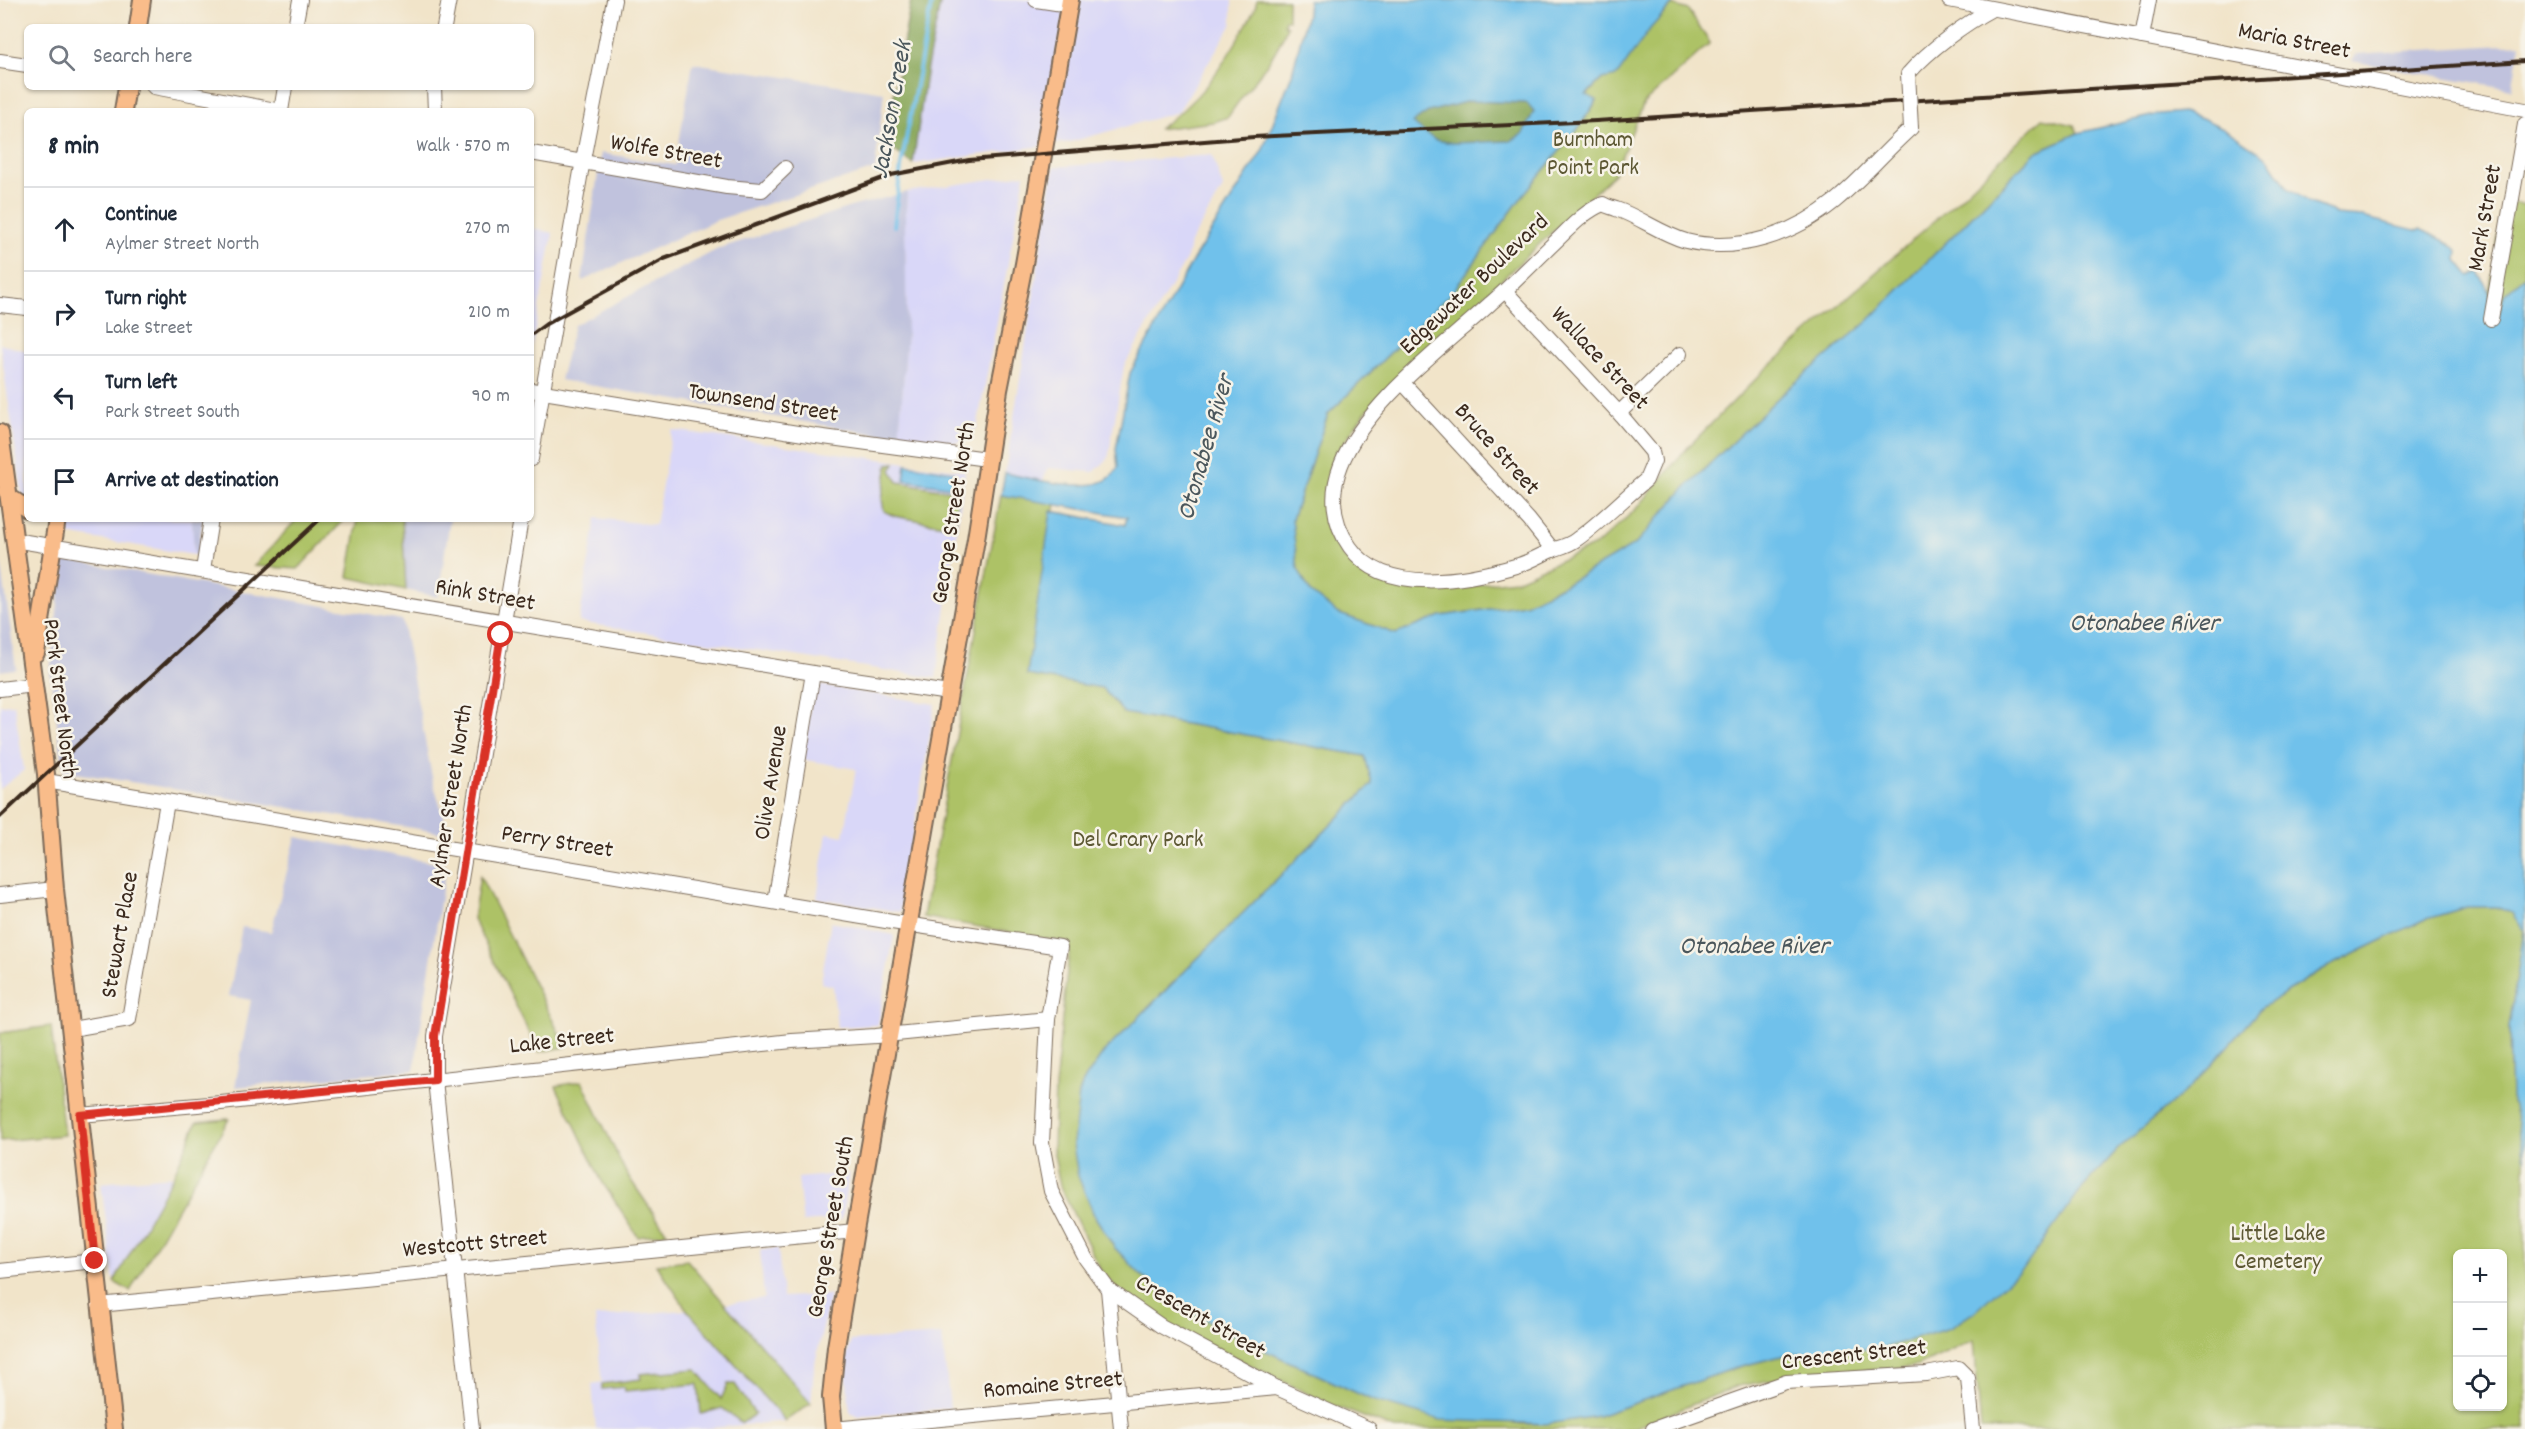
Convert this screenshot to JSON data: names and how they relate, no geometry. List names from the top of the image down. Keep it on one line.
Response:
{"streets":{"main road":["George Street North","Park Street North","George Street South"],"street":["Maria Street","Wolfe Street","Mark Street","Edgewater Boulevard","Wallace Street","Townsend Street","Bruce Street","Rink Street","Olive Avenue","Aylmer Street North","Perry Street","Stewart Place","Lake Street","Westcott Street","Crescent Street","Romaine Street"]},"crossings":[["Maria Street","Edgewater Boulevard"],["Edgewater Boulevard","Wallace Street"],["Edgewater Boulevard","Bruce Street"],["Townsend Street","George Street North"],["George Street North","Rink Street"],["George Street North","Perry Street"],["George Street North","Lake Street"],["George Street North","George Street South"],["Rink Street","Park Street North"],["Rink Street","Olive Avenue"],["Rink Street","Aylmer Street North"],["Park Street North","Perry Street"],["Park Street North","Stewart Place"],["Park Street North","Lake Street"],["Park Street North","Westcott Street"],["Olive Avenue","Perry Street"],["Aylmer Street North","Perry Street"],["Aylmer Street North","Lake Street"],["Aylmer Street North","Westcott Street"],["Perry Street","Stewart Place"],["Perry Street","Crescent Street"],["Lake Street","George Street South"],["Lake Street","Crescent Street"],["George Street South","Westcott Street"],["George Street South","Romaine Street"],["Crescent Street","Romaine Street"]],"water":["Jackson Creek","Otonabee River"],"parks":["Burnham Point Park","Del Crary Park","Little Lake Cemetery"],"page":{"search":"Search here","heading":["8 min","Walk · 570 m"],"list":[["Continue","Aylmer Street North","270 m"],["Turn right","Lake Street","210 m"],["Turn left","Park Street South","90 m"],"Arrive at destination"],"map_buttons":["+","−"]}}
